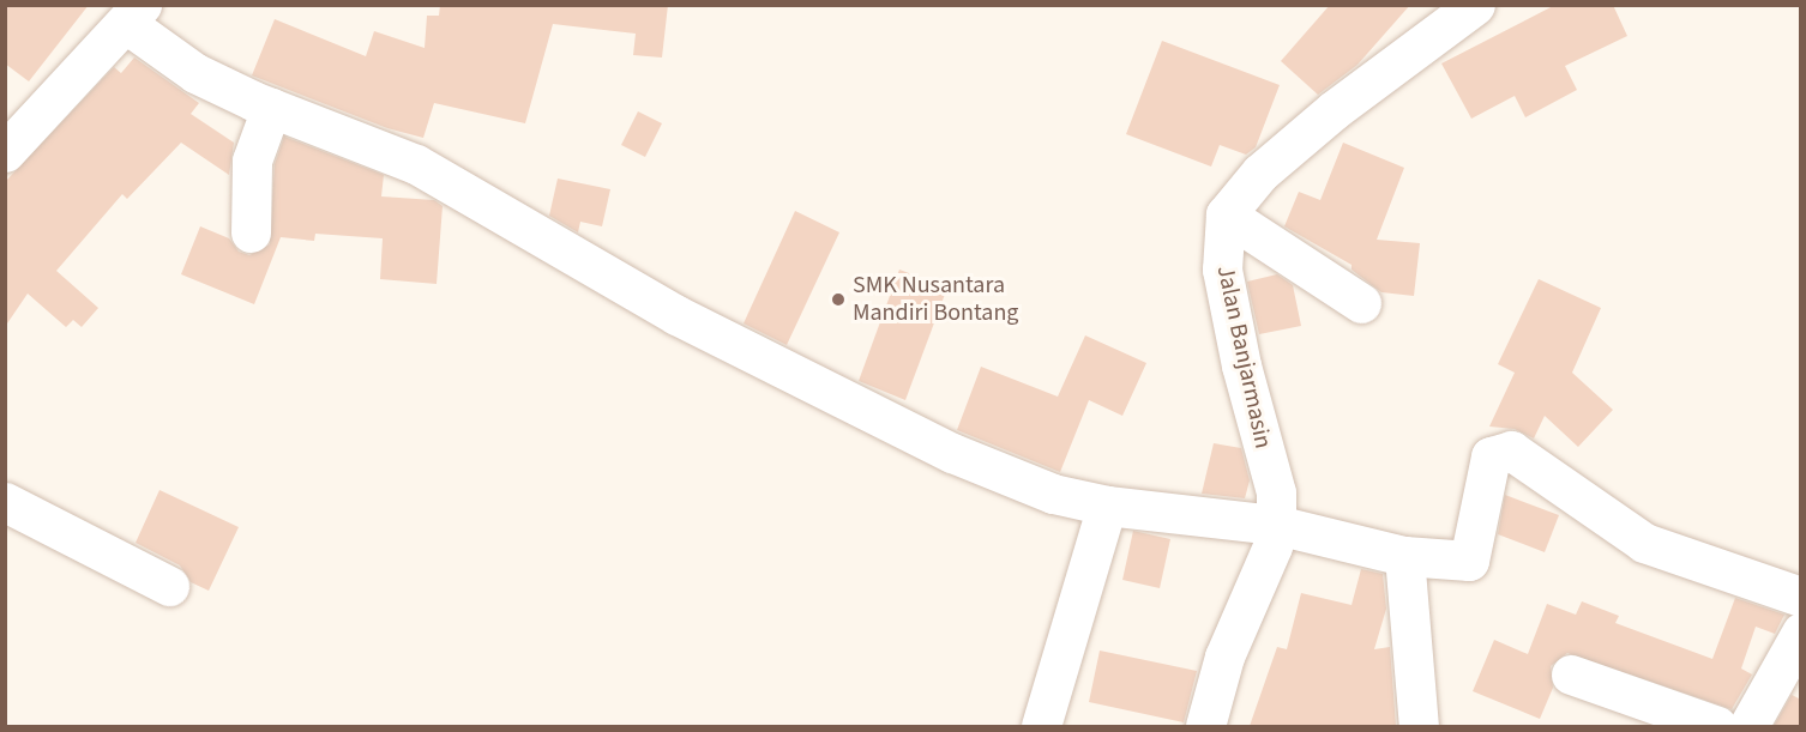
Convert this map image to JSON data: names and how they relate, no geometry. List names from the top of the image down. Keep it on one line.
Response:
{"streets":{"street":["Jalan Banjarmasin"]},"places":["SMK Nusantara Mandiri Bontang"]}
